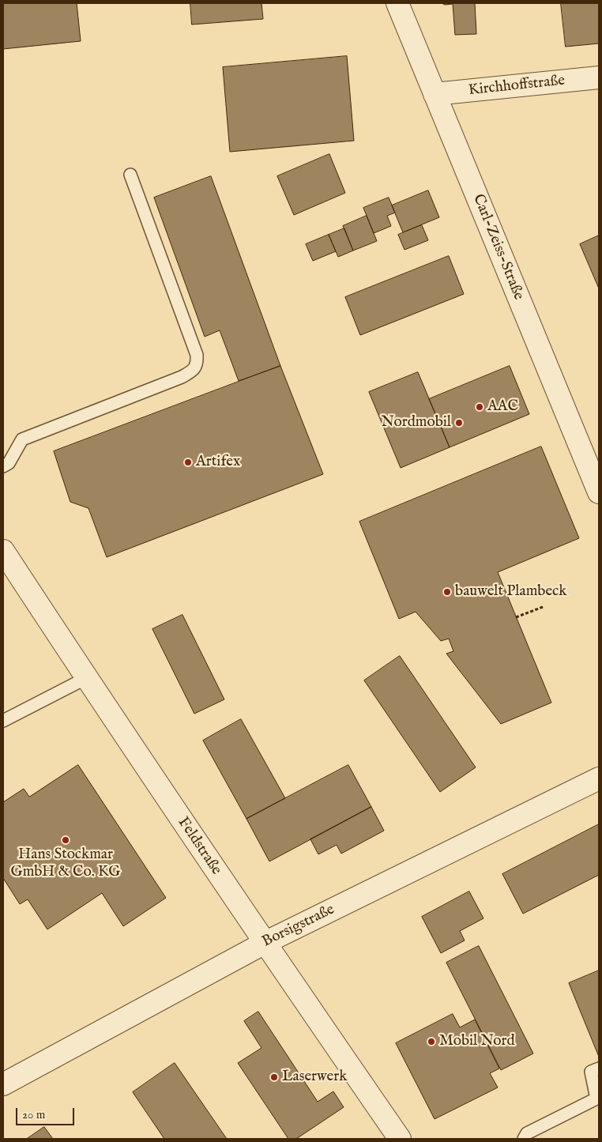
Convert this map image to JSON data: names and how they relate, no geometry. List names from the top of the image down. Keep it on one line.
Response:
{"streets":{"street":["Kirchhoffstraße","Carl-Zeiss-Straße","Feldstraße","Borsigstraße"]},"crossings":[["Kirchhoffstraße","Carl-Zeiss-Straße"],["Feldstraße","Borsigstraße"]],"places":["AAC","Nordmobil","Artifex","bauwelt Plambeck","Hans Stockmar GmbH & Co. KG","Mobil Nord","Laserwerk"],"scale_bar":"20 m"}
